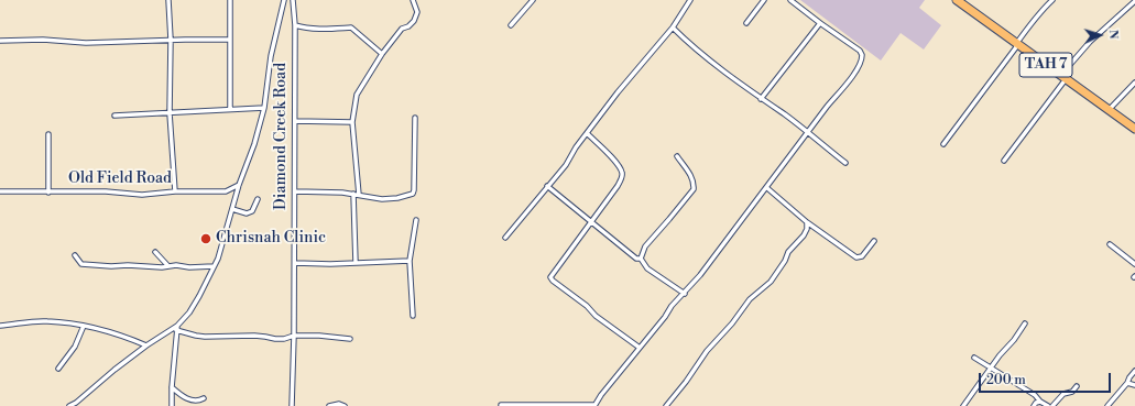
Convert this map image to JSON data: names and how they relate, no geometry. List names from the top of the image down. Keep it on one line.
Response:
{"streets":{"highway":["TAH 7"],"street":["Diamond Creek Road","Old Field Road"]},"places":["Chrisnah Clinic"],"scale_bar":"200 m","north":"right"}
